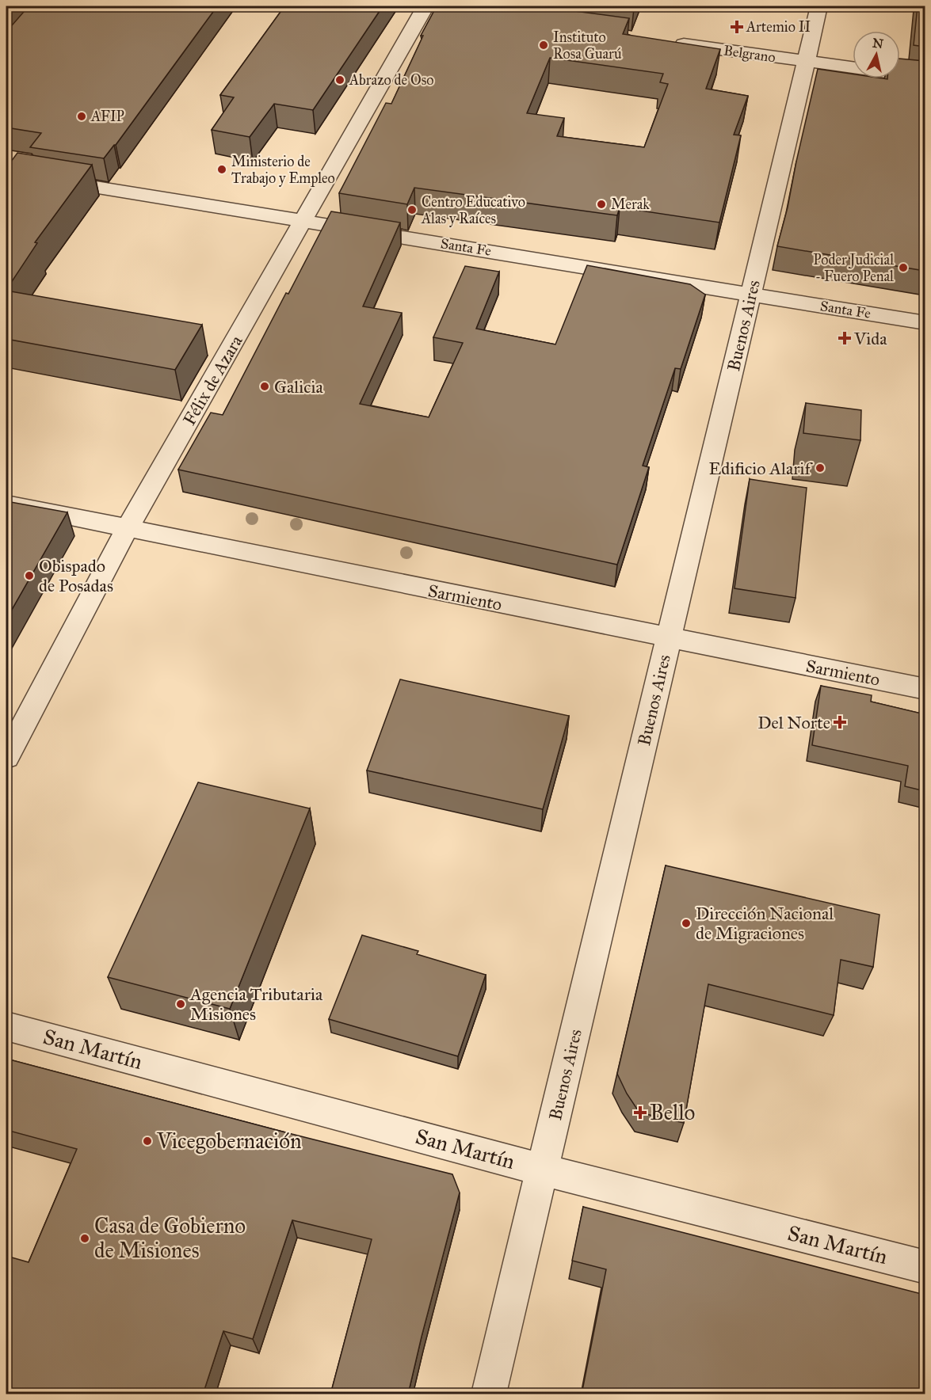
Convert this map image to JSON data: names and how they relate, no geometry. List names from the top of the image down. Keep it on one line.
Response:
{"streets":{"street":["Belgrano","Santa Fe","Buenos Aires","Félix de Azara","Sarmiento","San Martín"]},"crossings":[["Belgrano","Buenos Aires"],["Santa Fe","Buenos Aires"],["Santa Fe","Félix de Azara"],["Buenos Aires","Sarmiento"],["Buenos Aires","San Martín"],["Félix de Azara","Sarmiento"]],"places":{"health":["Artemio II","Vida","Del Norte","Bello"],"other":["Instituto Rosa Guarú","Abrazo de Oso","AFIP","Ministerio de Trabajo y Empleo","Merak","Centro Educativo Alas y Raíces","Poder Judicial - Fuero Penal","Galicia","Edificio Alarif","Obispado de Posadas","Dirección Nacional de Migraciones","Agencia Tributaria Misiones","Vicegobernación","Casa de Gobierno de Misiones"]},"north":"top"}
